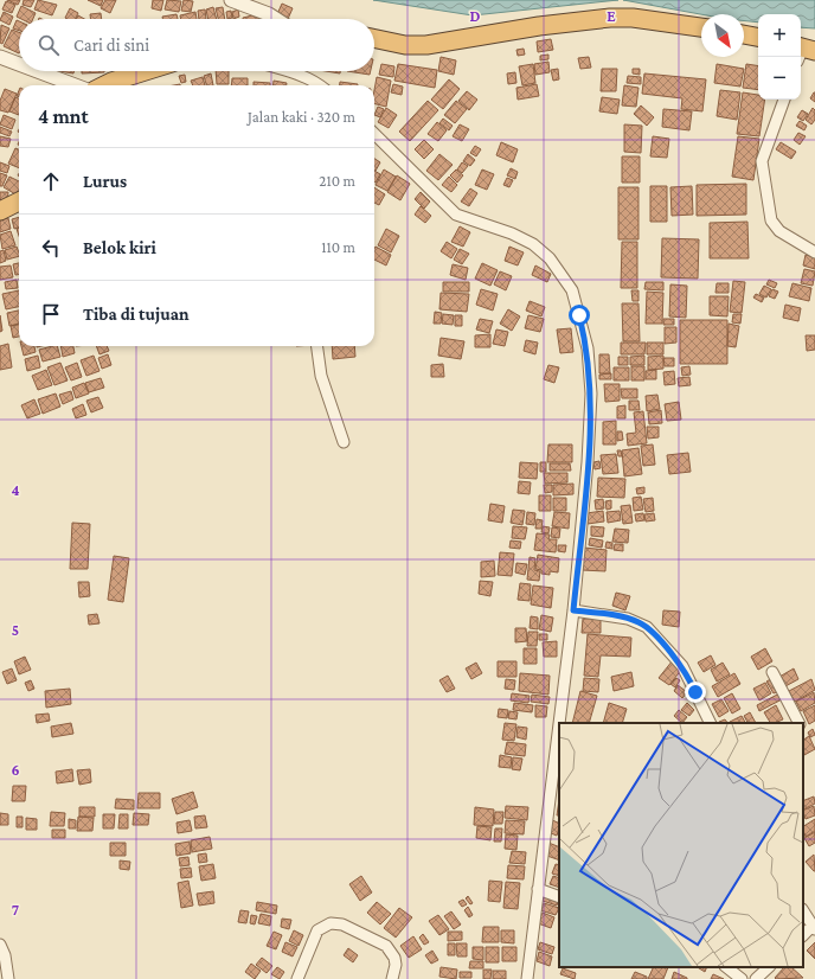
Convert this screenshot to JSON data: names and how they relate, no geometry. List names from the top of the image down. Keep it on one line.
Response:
{"north":"bottom right","page":{"map_buttons":["+","−"],"search":"Cari di sini","heading":["4 mnt","Jalan kaki · 320 m"],"list":[["Lurus","210 m"],["Belok kiri","110 m"],"Tiba di tujuan"]},"grid":{"columns":["D","E"],"rows":["4","5","6","7"]}}
